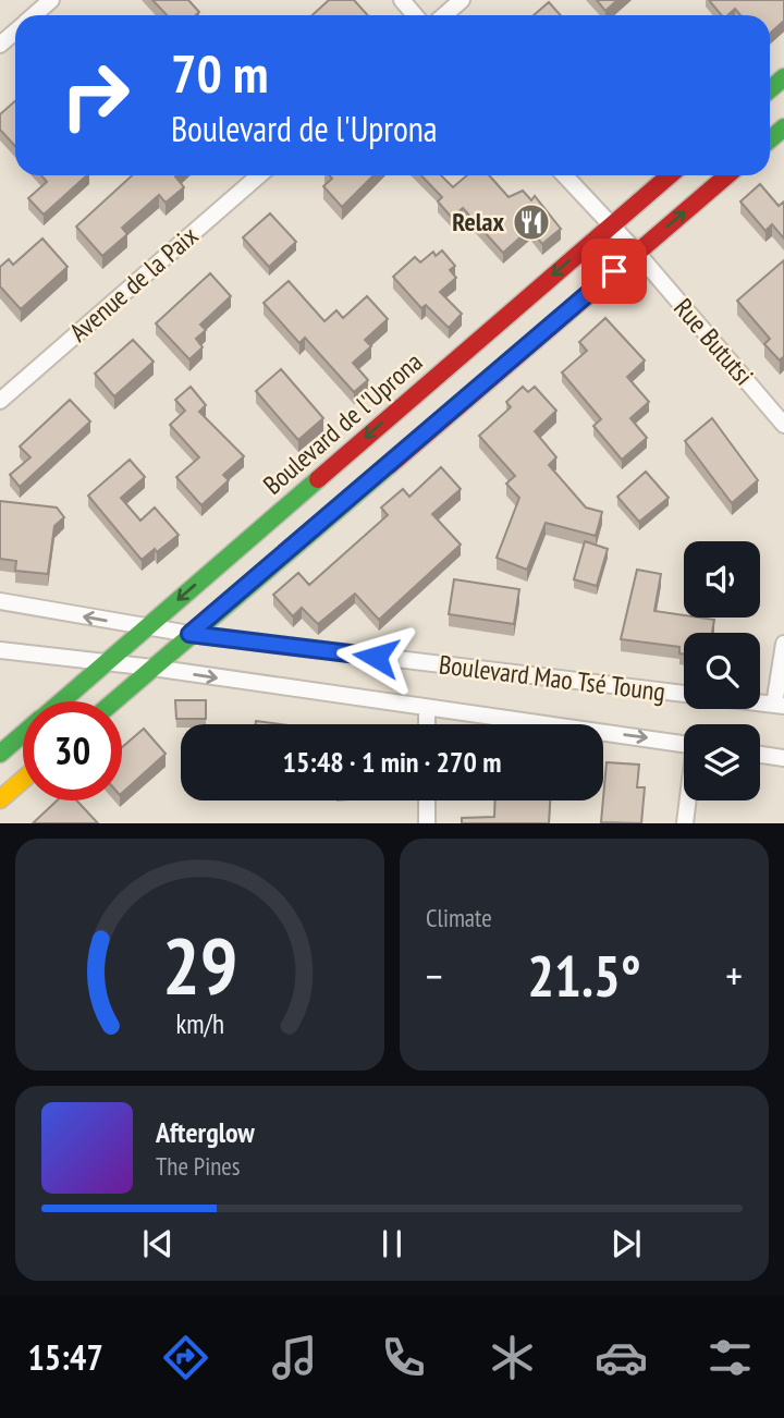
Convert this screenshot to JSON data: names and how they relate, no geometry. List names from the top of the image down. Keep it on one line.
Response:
{"streets":{"street":["Avenue de la Paix","Rue Bututsi","Boulevard de l'Uprona","Boulevard Mao Tsé Toung"]},"crossings":[["Rue Bututsi","Boulevard de l'Uprona"],["Boulevard de l'Uprona","Boulevard Mao Tsé Toung"]],"places":{"restaurant":["Relax"]},"page":{"turn":["70 m","Boulevard de l'Uprona"],"limit":"30","trip":"15:48 · 1 min · 270 m","tile":"Climate","heat":["−","21.5°","+"],"song":["Afterglow","The Pines"],"tabs":"15:47","gauge":["29","km/h"]}}
